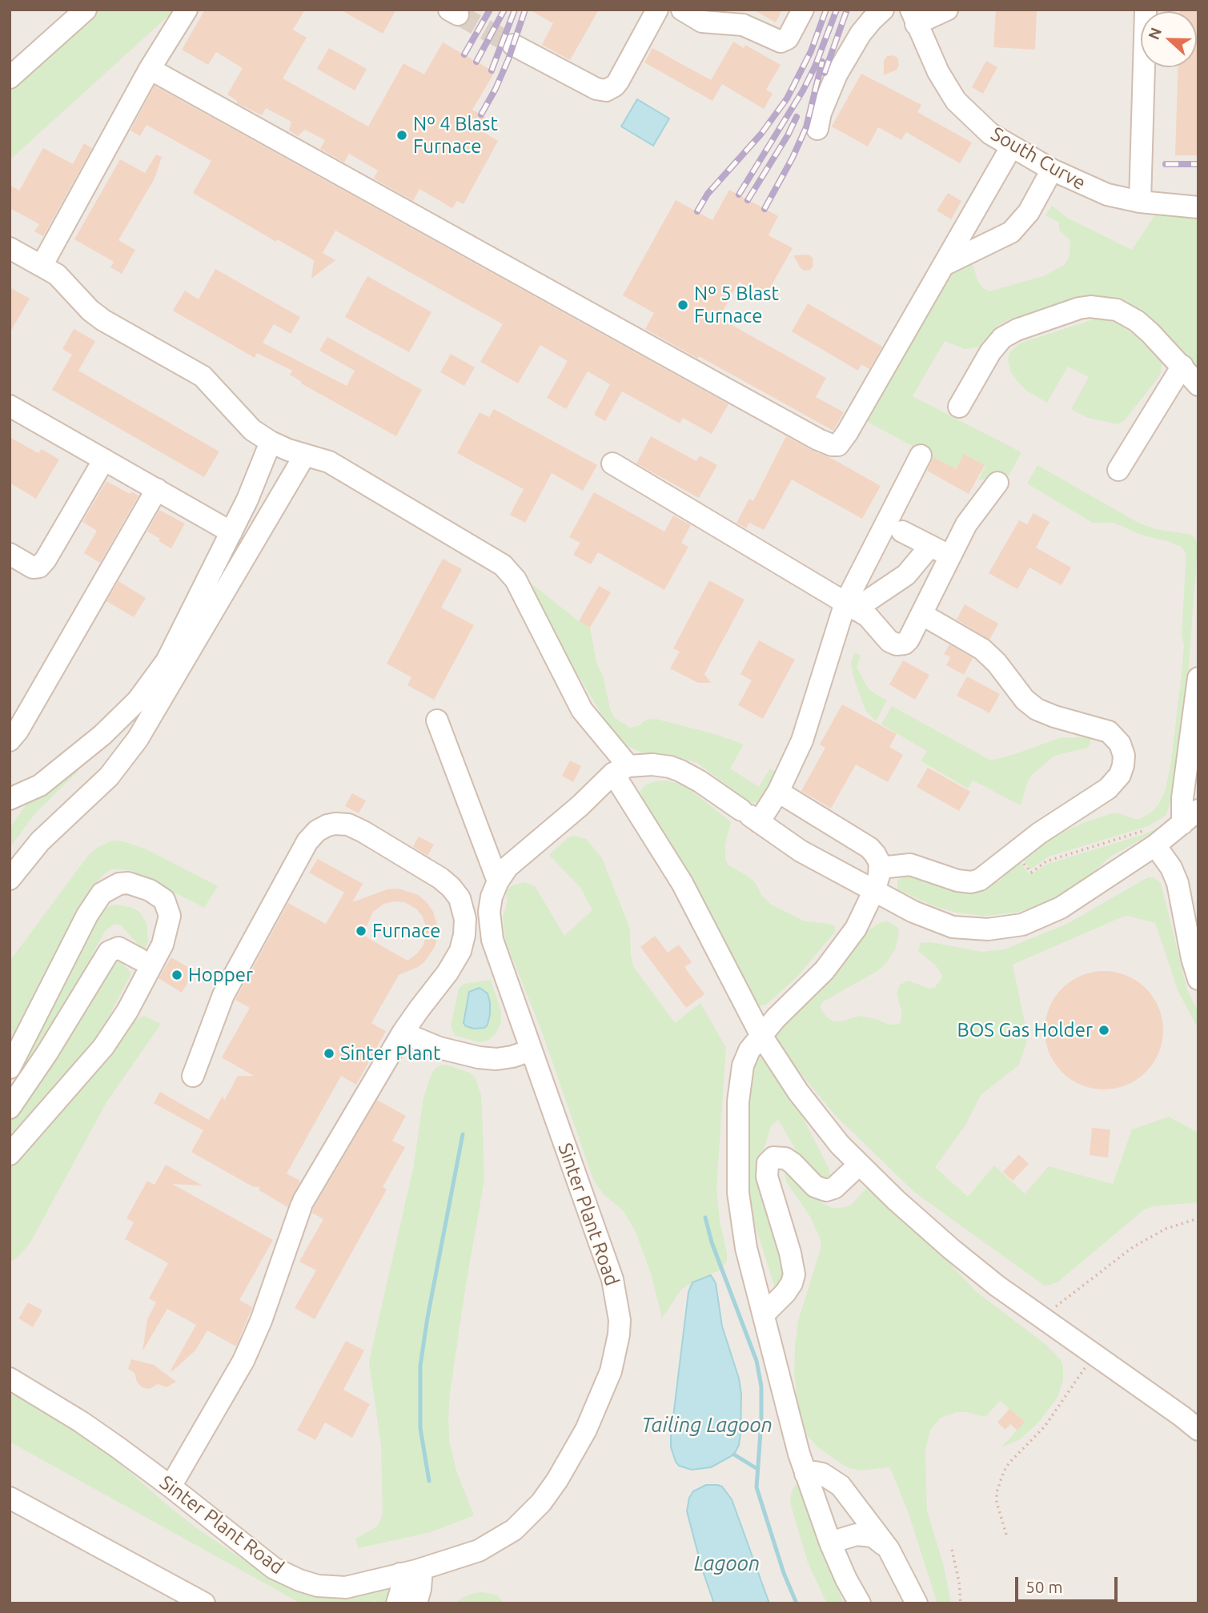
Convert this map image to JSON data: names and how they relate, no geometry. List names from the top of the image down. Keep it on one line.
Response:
{"streets":{"lane":["South Curve","Sinter Plant Road"]},"water":["Tailing Lagoon","Lagoon"],"places":["Nº 4 Blast Furnace","Nº 5 Blast Furnace","Furnace","Hopper","BOS Gas Holder","Sinter Plant"],"scale_bar":"50 m","north":"left"}
